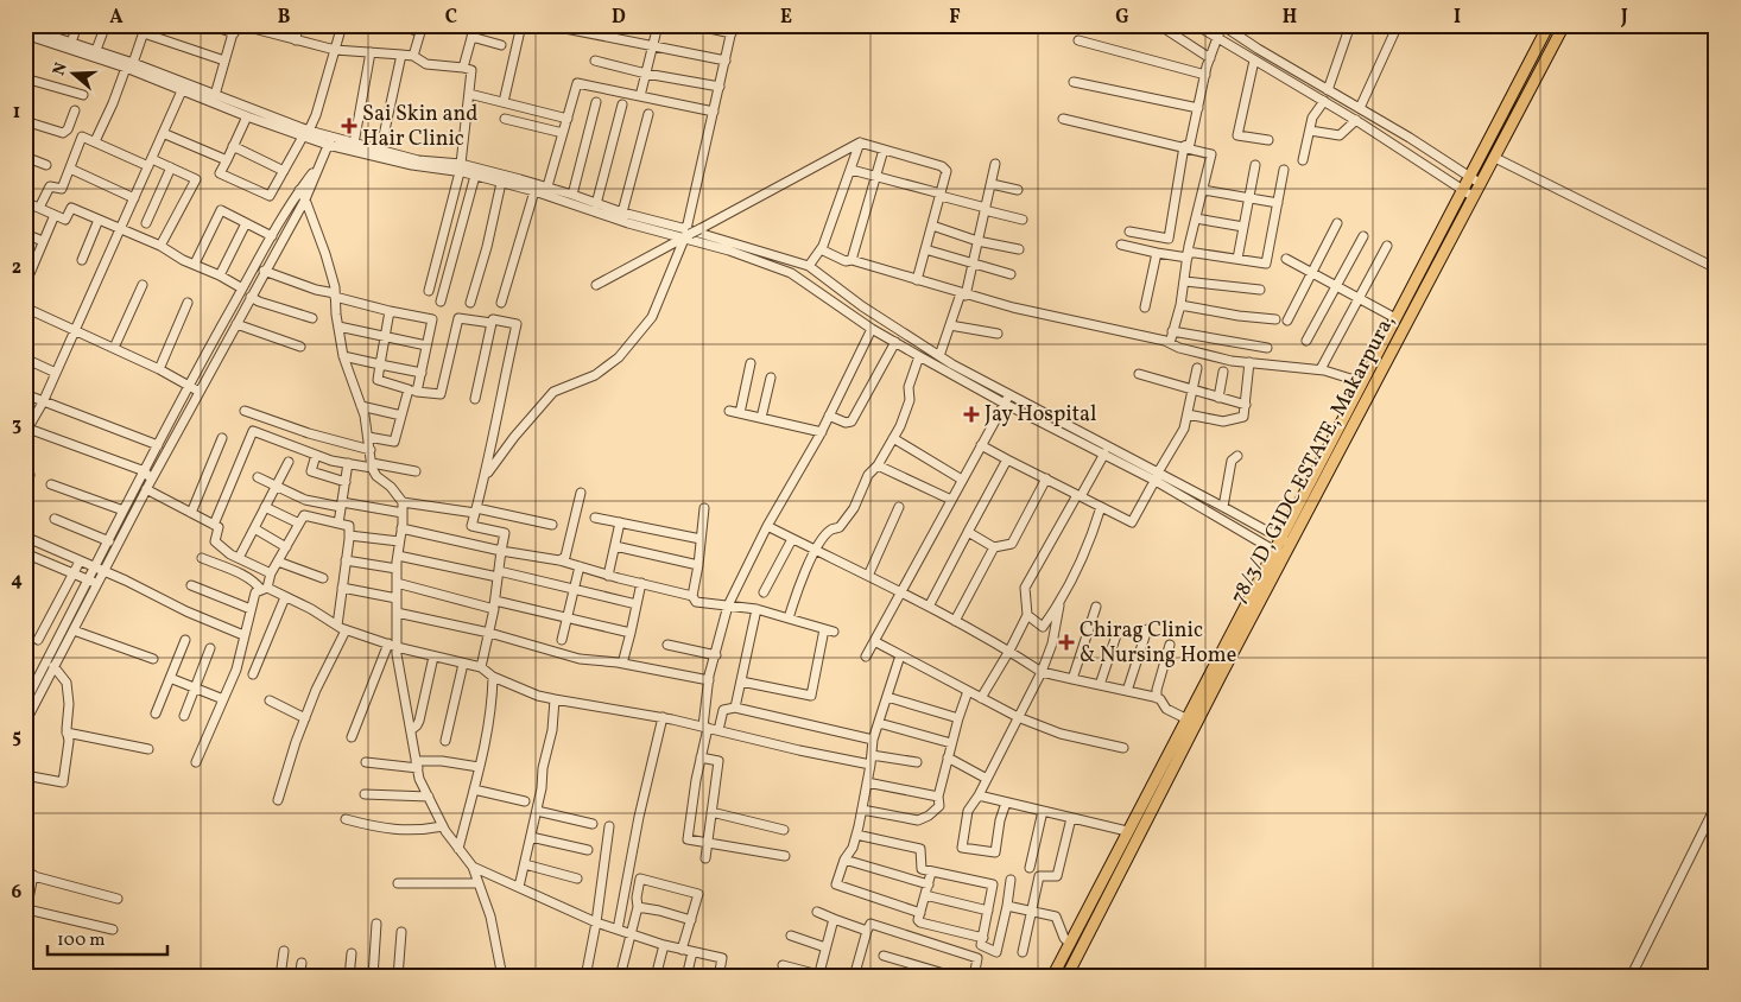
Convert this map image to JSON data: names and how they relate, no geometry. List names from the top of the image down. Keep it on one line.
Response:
{"streets":{"main road":["78/3/D, GIDC ESTATE, Makarpura,"]},"places":{"health":["Sai Skin and Hair Clinic","Jay Hospital","Chirag Clinic & Nursing Home"]},"scale_bar":"100 m","north":"left","grid":{"columns":["A","B","C","D","E","F","G","H","I","J"],"rows":["1","2","3","4","5","6"]}}
